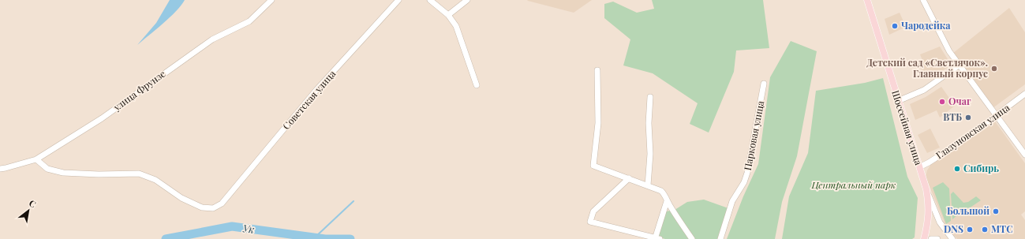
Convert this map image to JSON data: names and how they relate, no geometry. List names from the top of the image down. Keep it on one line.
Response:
{"streets":{"main road":["Шоссейная улица"],"street":["улица Фрунзе","Советская улица","Глазуновская улица","Парковая улица"]},"crossings":[["улица Фрунзе","Советская улица"],["Шоссейная улица","Глазуновская улица"]],"water":["Ук"],"parks":["Центральный парк"],"places":["Чародейка","Детский сад «Светлячок». Главный корпус","Очаг","ВТБ","Сибирь","Большой","DNS","МТС"],"north":"top right"}
